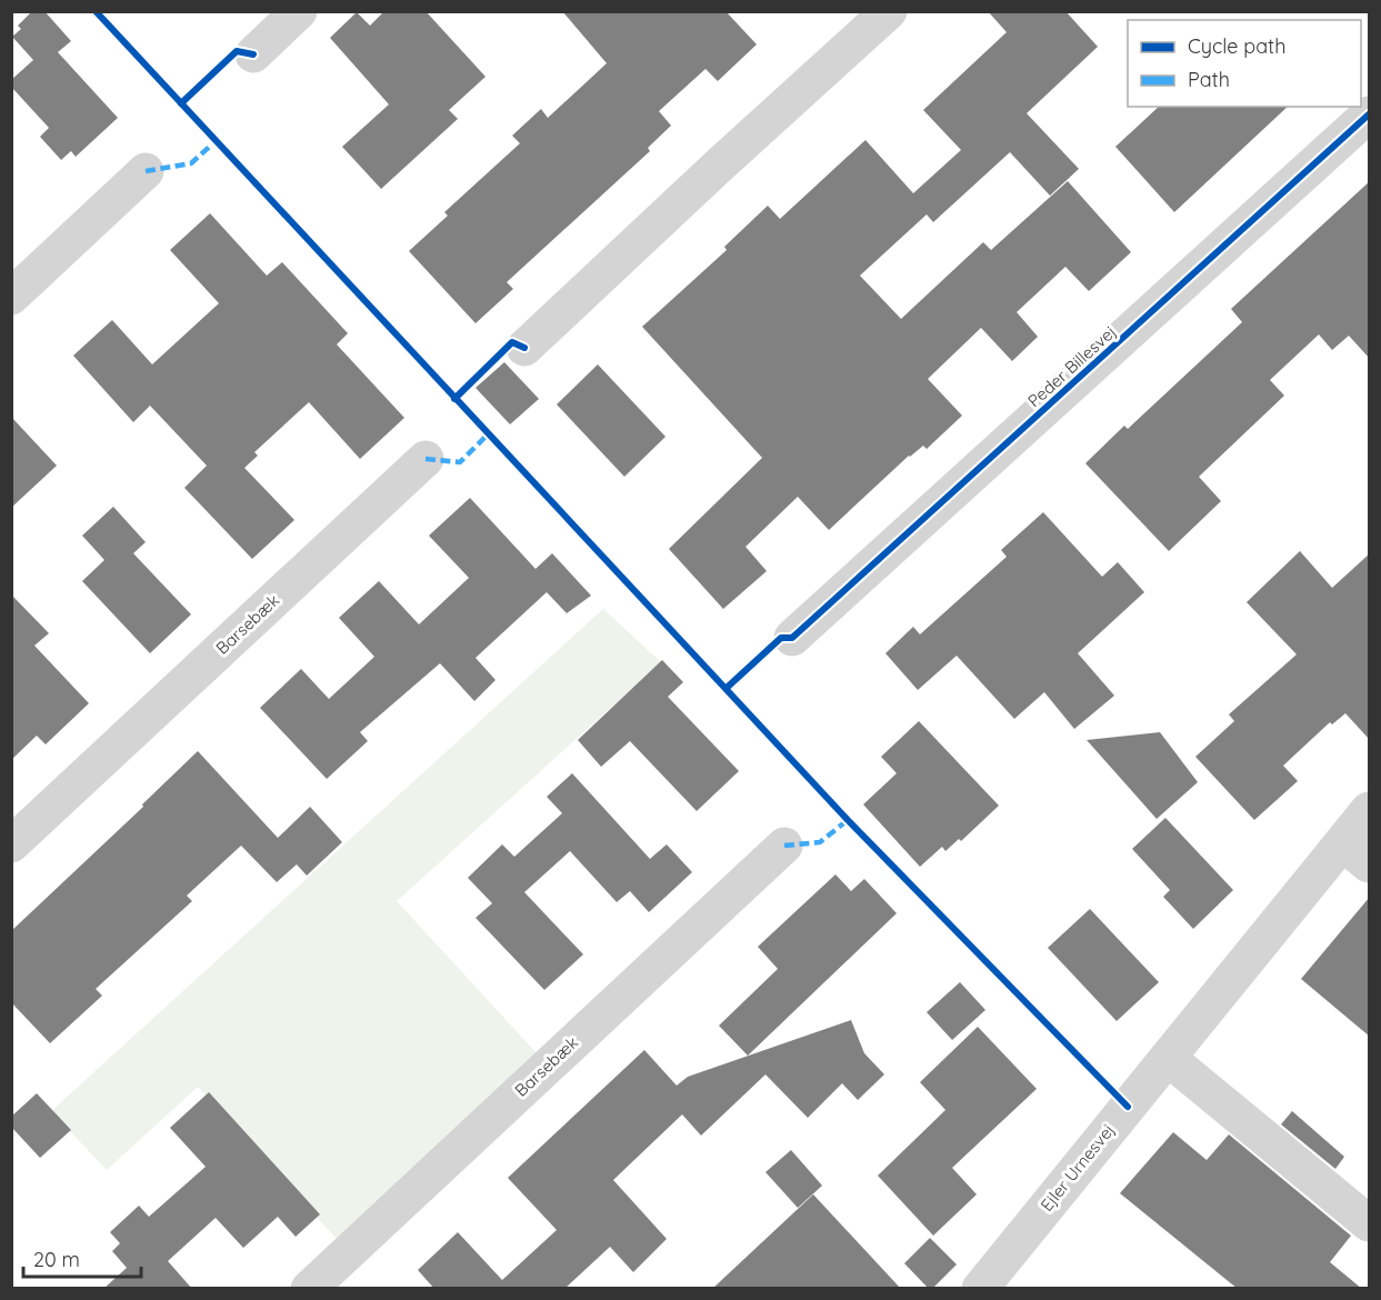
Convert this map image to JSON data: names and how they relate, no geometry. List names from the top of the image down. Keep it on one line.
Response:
{"streets":{"street":["Peder Billesvej","Barsebæk","Ejler Urnesvej"]},"legend":["Cycle path","Path"],"scale_bar":"20 m"}
